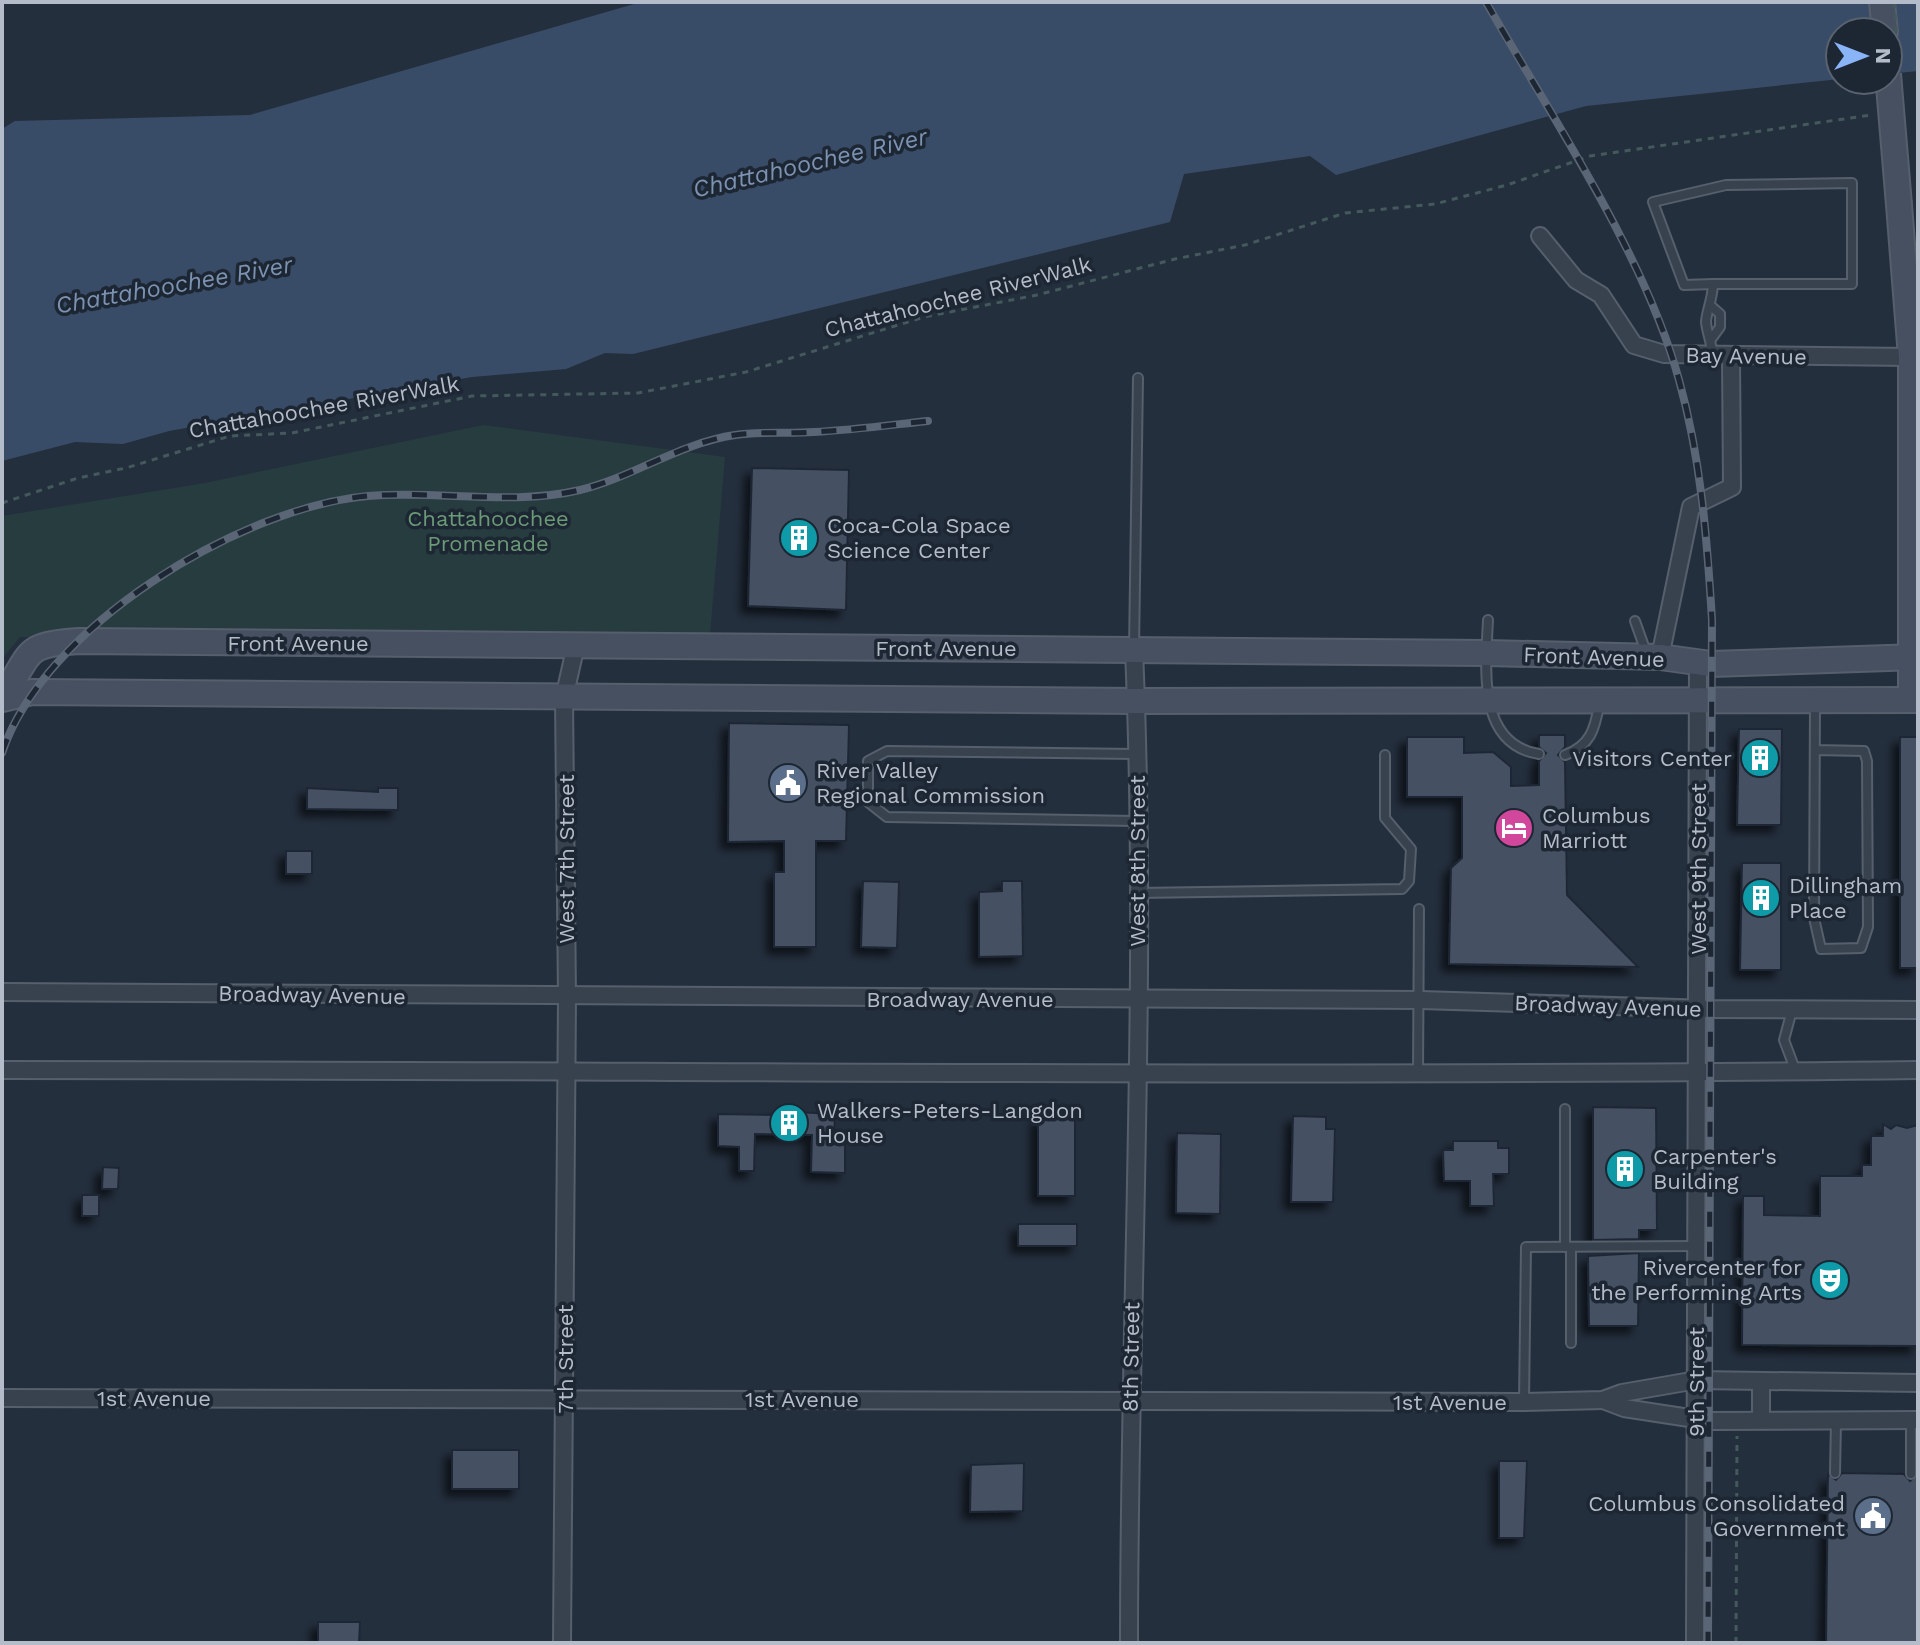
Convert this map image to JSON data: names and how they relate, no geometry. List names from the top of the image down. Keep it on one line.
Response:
{"streets":{"street":["Bay Avenue","Front Avenue","West 7th Street","West 8th Street","West 9th Street","Broadway Avenue","8th Street","7th Street","9th Street","1st Avenue"],"path":["Chattahoochee RiverWalk"]},"crossings":[["Front Avenue","West 7th Street"],["Front Avenue","West 8th Street"],["Front Avenue","West 9th Street"],["West 7th Street","Broadway Avenue"],["West 7th Street","7th Street"],["West 8th Street","Broadway Avenue"],["West 8th Street","8th Street"],["West 9th Street","Broadway Avenue"],["West 9th Street","9th Street"],["8th Street","1st Avenue"],["7th Street","1st Avenue"],["9th Street","1st Avenue"]],"water":["Chattahoochee River"],"parks":["Chattahoochee Promenade"],"places":{"building":["Coca-Cola Space Science Center","Visitors Center","Dillingham Place","Walkers-Peters-Langdon House","Carpenter's Building"],"public building":["River Valley Regional Commission","Columbus Consolidated Government"],"hotel":["Columbus Marriott"],"theatre":["Rivercenter for the Performing Arts"]},"north":"right"}
